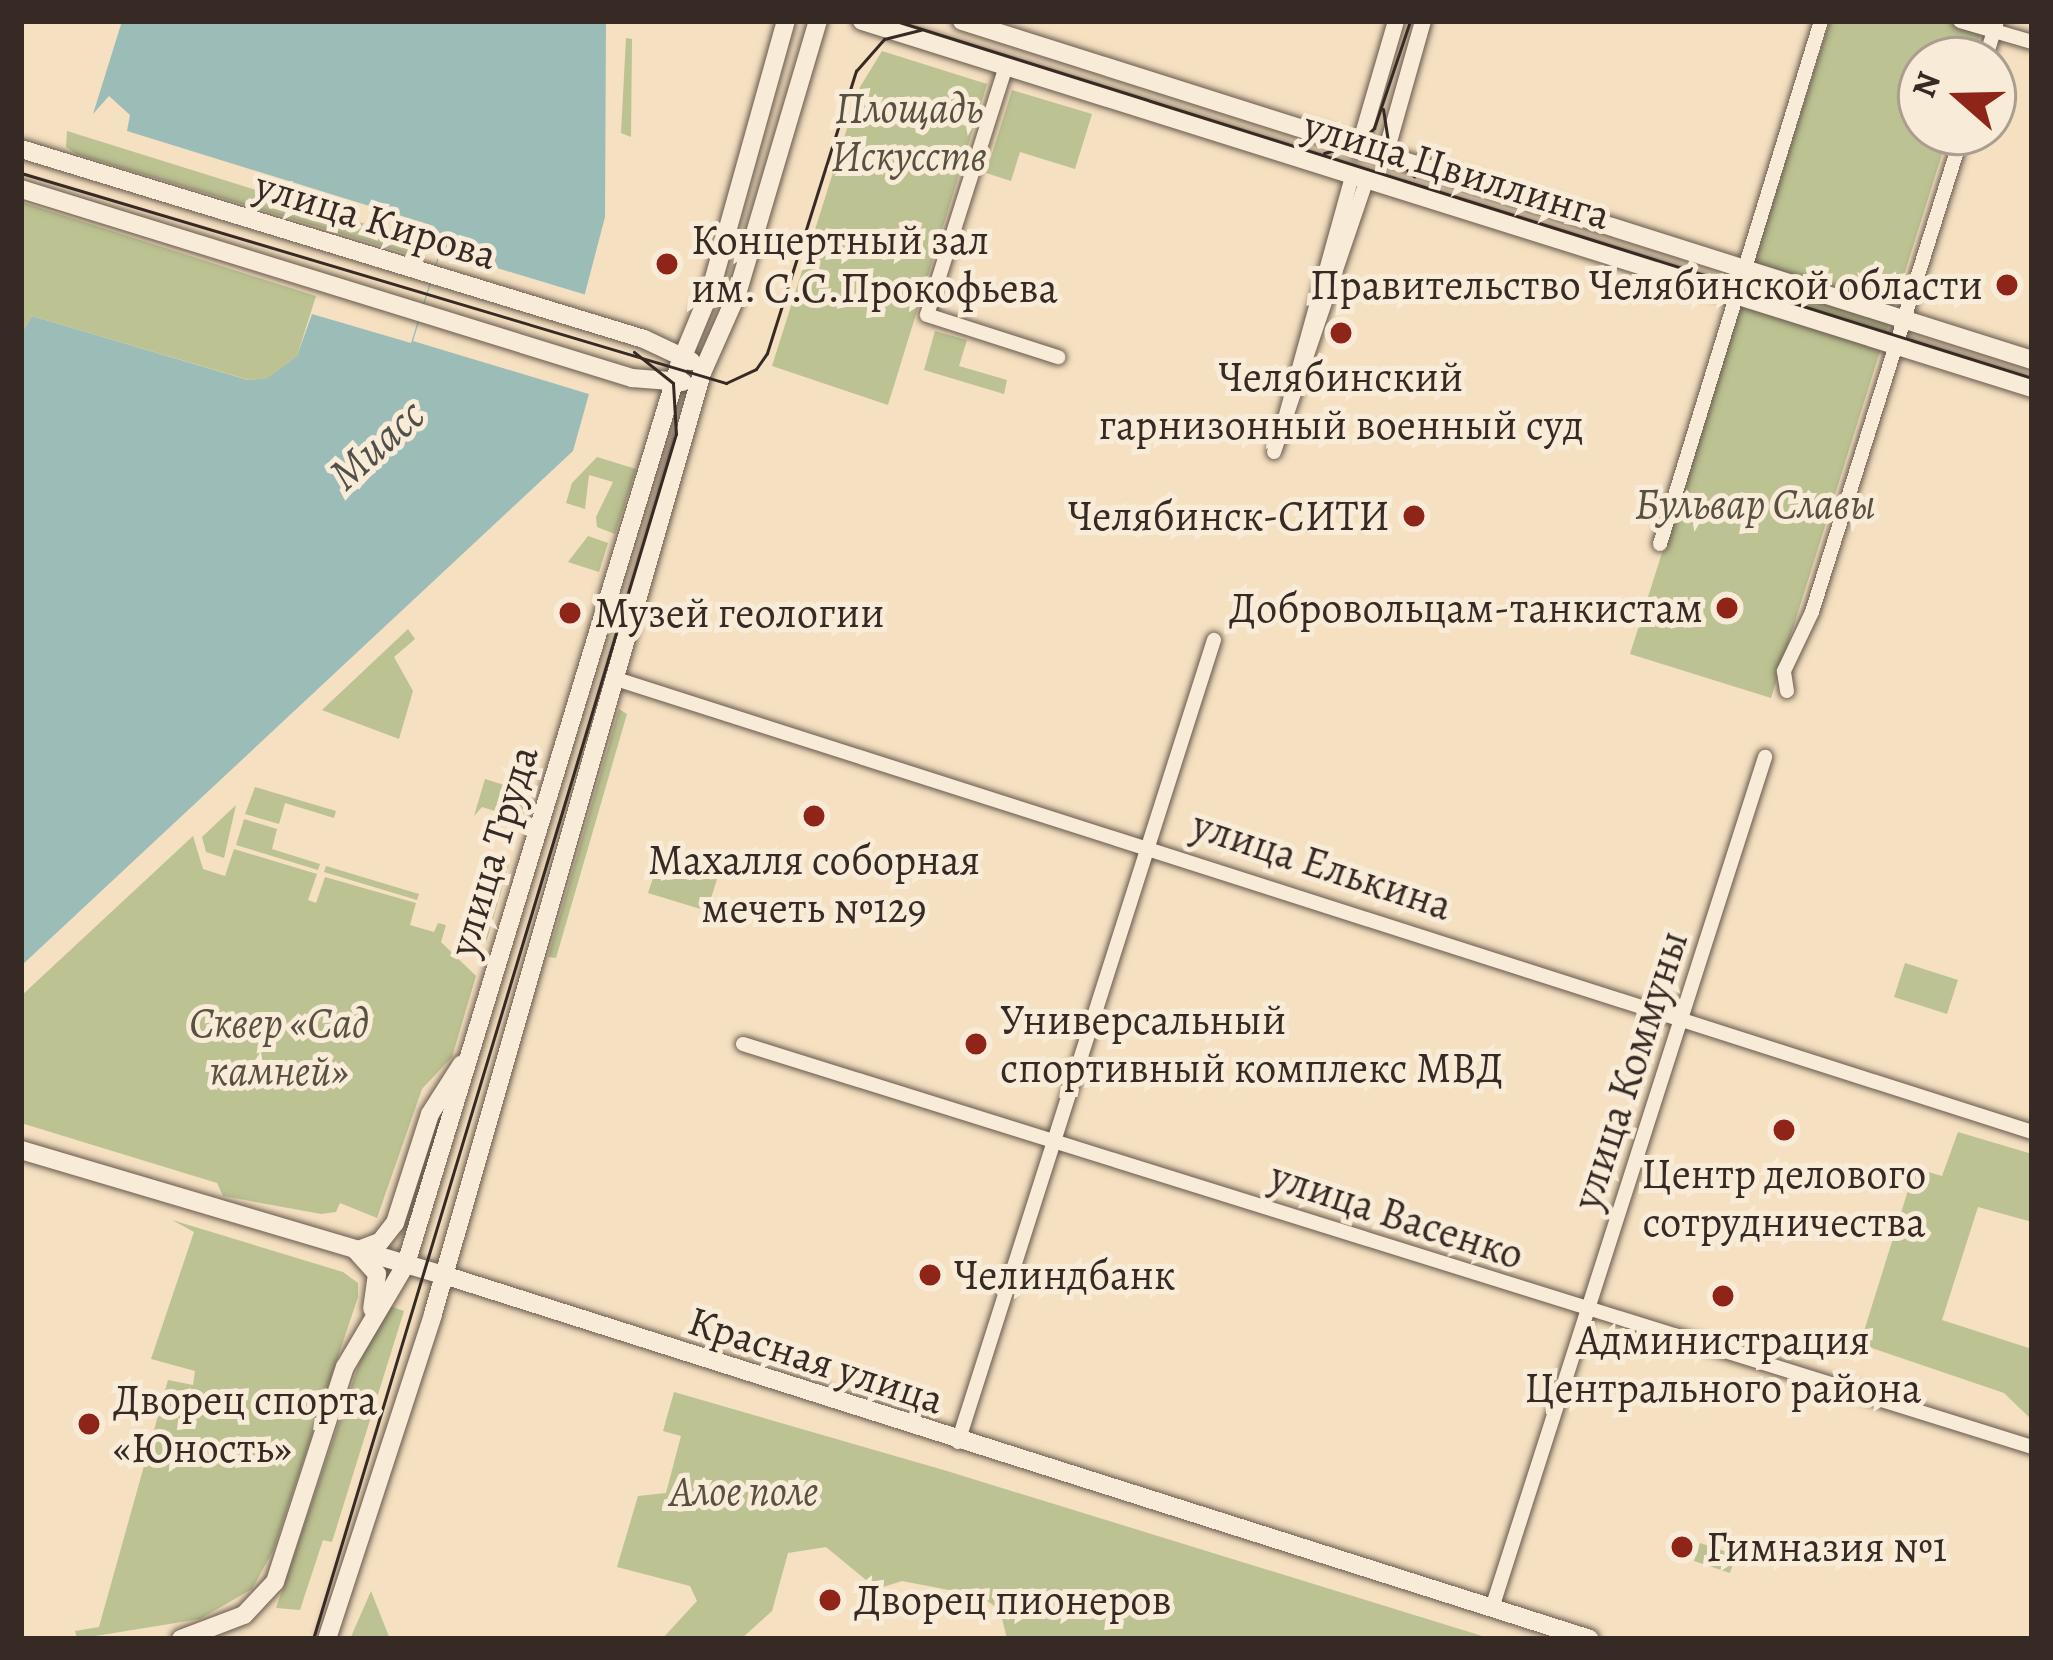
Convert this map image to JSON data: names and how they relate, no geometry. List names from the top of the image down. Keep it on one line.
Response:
{"streets":{"main road":["улица Цвиллинга","улица Кирова","улица Труда","улица Елькина","Красная улица"],"street":["улица Коммуны","улица Васенко"]},"crossings":[["улица Кирова","улица Труда"],["улица Труда","улица Елькина"],["улица Труда","Красная улица"],["улица Елькина","улица Коммуны"],["улица Коммуны","улица Васенко"],["улица Коммуны","Красная улица"]],"water":["Миасс"],"parks":["Площадь Искусств","Бульвар Славы","Сквер «Сад камней»","Алое поле"],"places":["Концертный зал им. С.С.Прокофьева","Правительство Челябинской области","Челябинский гарнизонный военный суд","Челябинск-СИТИ","Добровольцам-танкистам","Музей геологии","Махалля соборная мечеть №129","Универсальный спортивный комплекс МВД","Центр делового сотрудничества","Челиндбанк","Администрация Центрального района","Дворец спорта «Юность»","Гимназия №1","Дворец пионеров"],"north":"left"}
